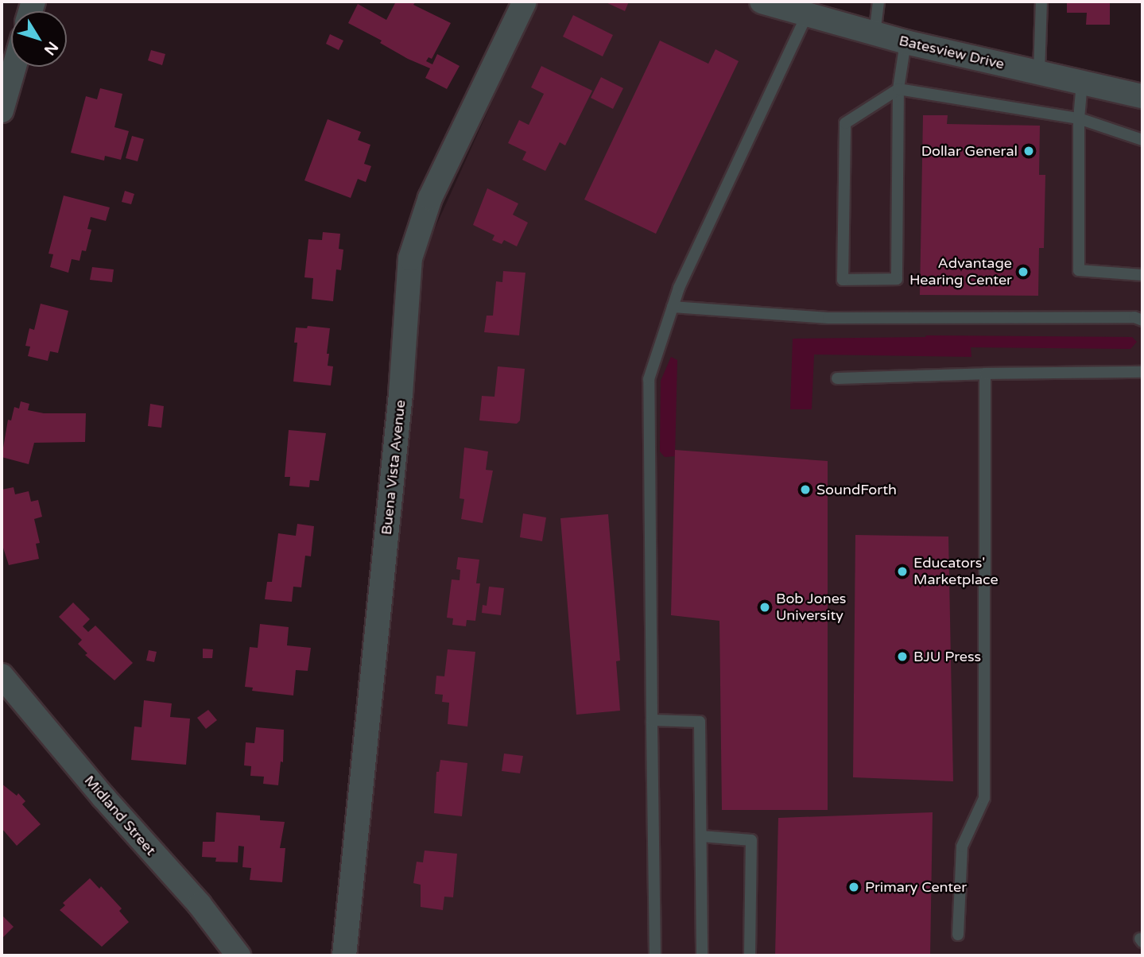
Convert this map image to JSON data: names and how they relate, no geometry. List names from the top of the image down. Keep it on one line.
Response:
{"streets":{"street":["Batesview Drive","Buena Vista Avenue","Midland Street"]},"places":["Dollar General","Advantage Hearing Center","SoundForth","Educators' Marketplace","Bob Jones University","BJU Press","Primary Center"],"north":"bottom right"}
